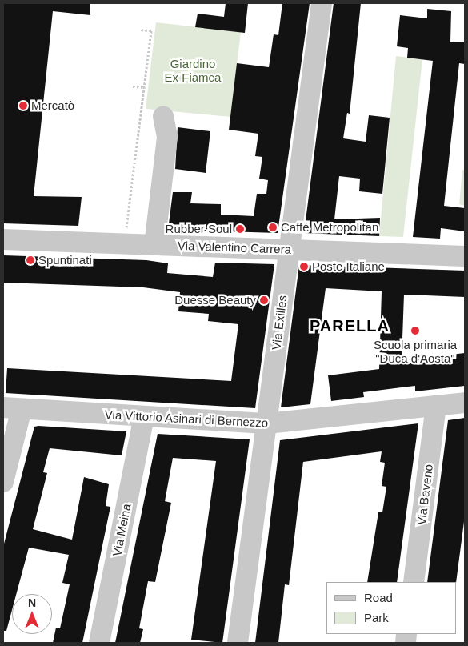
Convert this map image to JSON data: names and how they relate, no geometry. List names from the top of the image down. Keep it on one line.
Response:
{"streets":{"street":["Via Valentino Carrera","Via Exilles","Via Vittorio Asinari di Bernezzo","Via Baveno","Via Meina"]},"crossings":[["Via Valentino Carrera","Via Exilles"],["Via Exilles","Via Vittorio Asinari di Bernezzo"],["Via Vittorio Asinari di Bernezzo","Via Baveno"],["Via Vittorio Asinari di Bernezzo","Via Meina"]],"districts":["PARELLA"],"parks":["Giardino Ex Fiamca"],"places":["Mercatò","Caffé Metropolitan","Rubber Soul","Spuntinati","Poste Italiane","Duesse Beauty","Scuola primaria \"Duca d'Aosta\""],"legend":["Road","Park"],"north":"top"}
